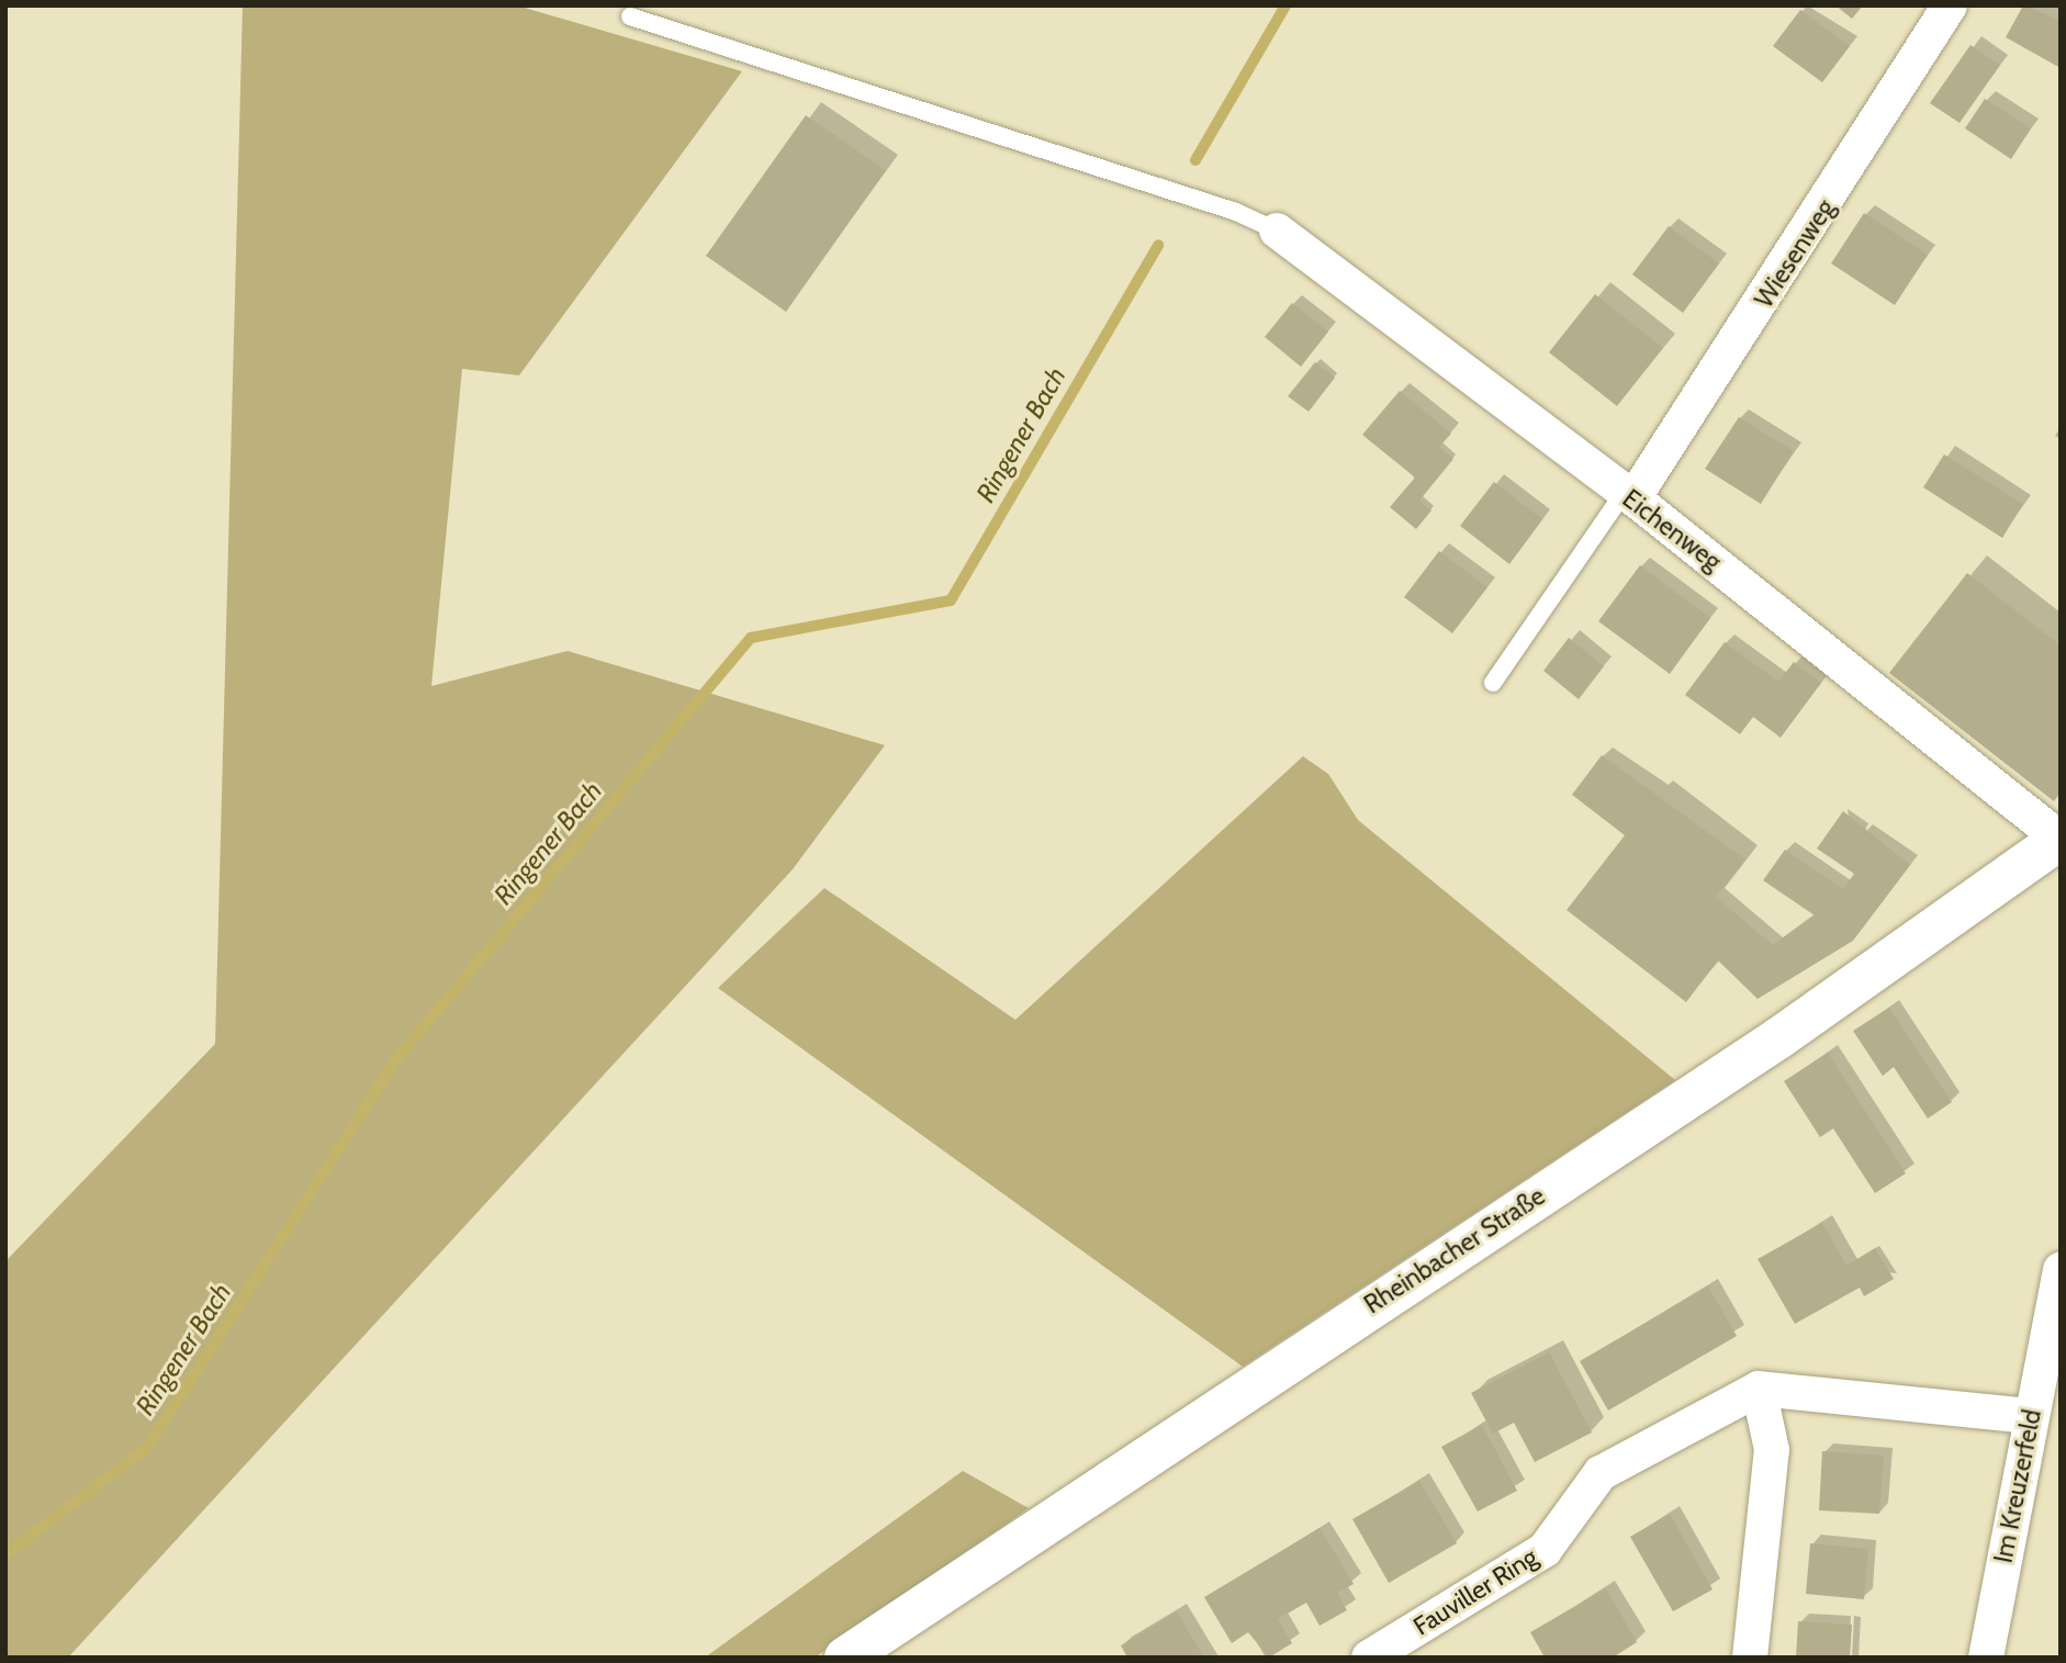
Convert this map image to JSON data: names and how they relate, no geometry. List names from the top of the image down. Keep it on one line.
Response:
{"streets":{"main road":["Rheinbacher Straße"],"street":["Wiesenweg","Eichenweg","Im Kreuzerfeld","Fauviller Ring"]},"crossings":[["Wiesenweg","Eichenweg"],["Eichenweg","Rheinbacher Straße"]],"water":["Ringener Bach"]}
